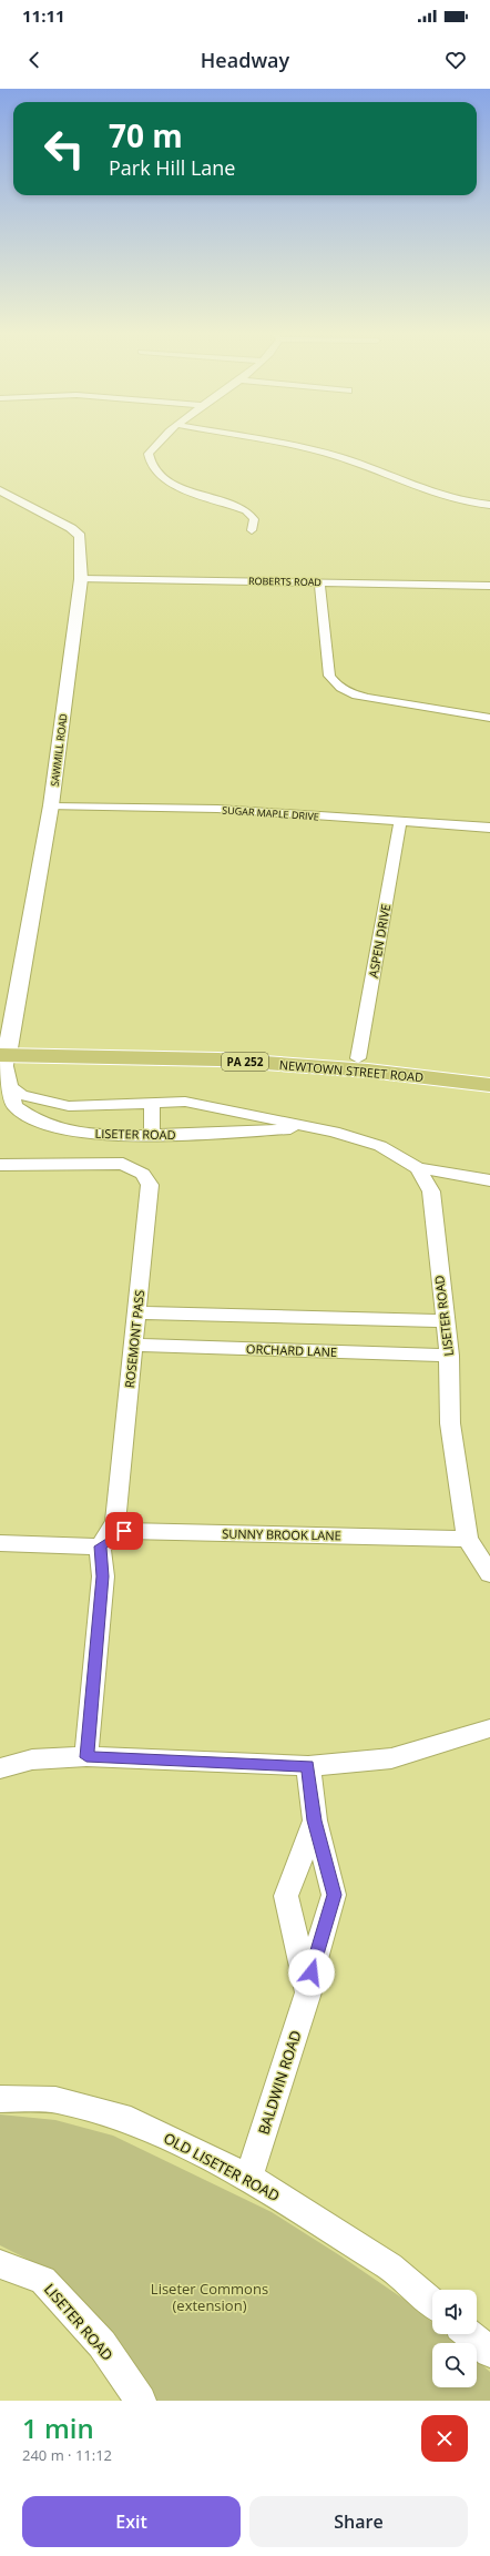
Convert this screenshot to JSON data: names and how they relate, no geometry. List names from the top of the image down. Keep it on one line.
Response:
{"streets":{"main road":["PA 252","NEWTOWN STREET ROAD"],"street":["ROBERTS ROAD","SAWMILL ROAD","SUGAR MAPLE DRIVE","ASPEN DRIVE","LISETER ROAD","ROSEMONT PASS","ORCHARD LANE","SUNNY BROOK LANE","BALDWIN ROAD","OLD LISETER ROAD"]},"crossings":[["ROBERTS ROAD","SAWMILL ROAD"],["SAWMILL ROAD","SUGAR MAPLE DRIVE"],["SAWMILL ROAD","NEWTOWN STREET ROAD"],["SAWMILL ROAD","LISETER ROAD"],["SUGAR MAPLE DRIVE","ASPEN DRIVE"],["ASPEN DRIVE","NEWTOWN STREET ROAD"],["NEWTOWN STREET ROAD","LISETER ROAD"],["LISETER ROAD","ORCHARD LANE"],["LISETER ROAD","SUNNY BROOK LANE"],["ROSEMONT PASS","ORCHARD LANE"],["ROSEMONT PASS","SUNNY BROOK LANE"],["BALDWIN ROAD","OLD LISETER ROAD"]],"parks":["Liseter Commons (extension)"],"page":{"status":"11:11","header":"Headway","turn":["70 m","Park Hill Lane"],"heading":["1 min","240 m · 11:12"],"buttons":["Exit","Share"]}}
